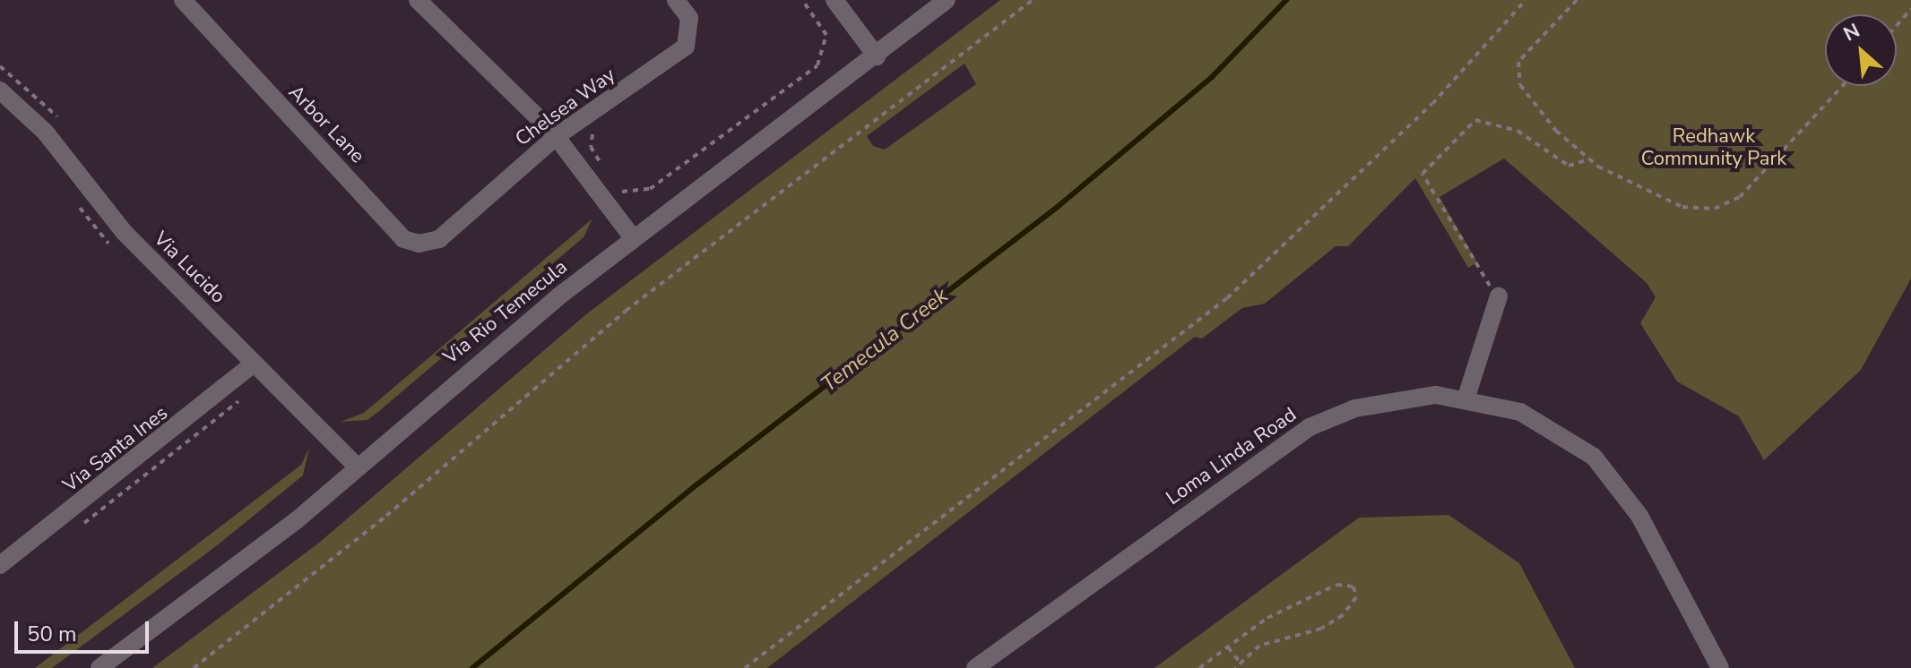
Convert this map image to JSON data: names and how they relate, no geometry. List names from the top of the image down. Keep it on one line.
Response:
{"streets":{"street":["Chelsea Way","Arbor Lane","Via Lucido","Via Rio Temecula","Via Santa Ines","Loma Linda Road"]},"crossings":[["Chelsea Way","Arbor Lane"],["Via Lucido","Via Rio Temecula"],["Via Lucido","Via Santa Ines"]],"water":["Temecula Creek"],"parks":["Redhawk Community Park"],"scale_bar":"50 m","north":"top left"}
